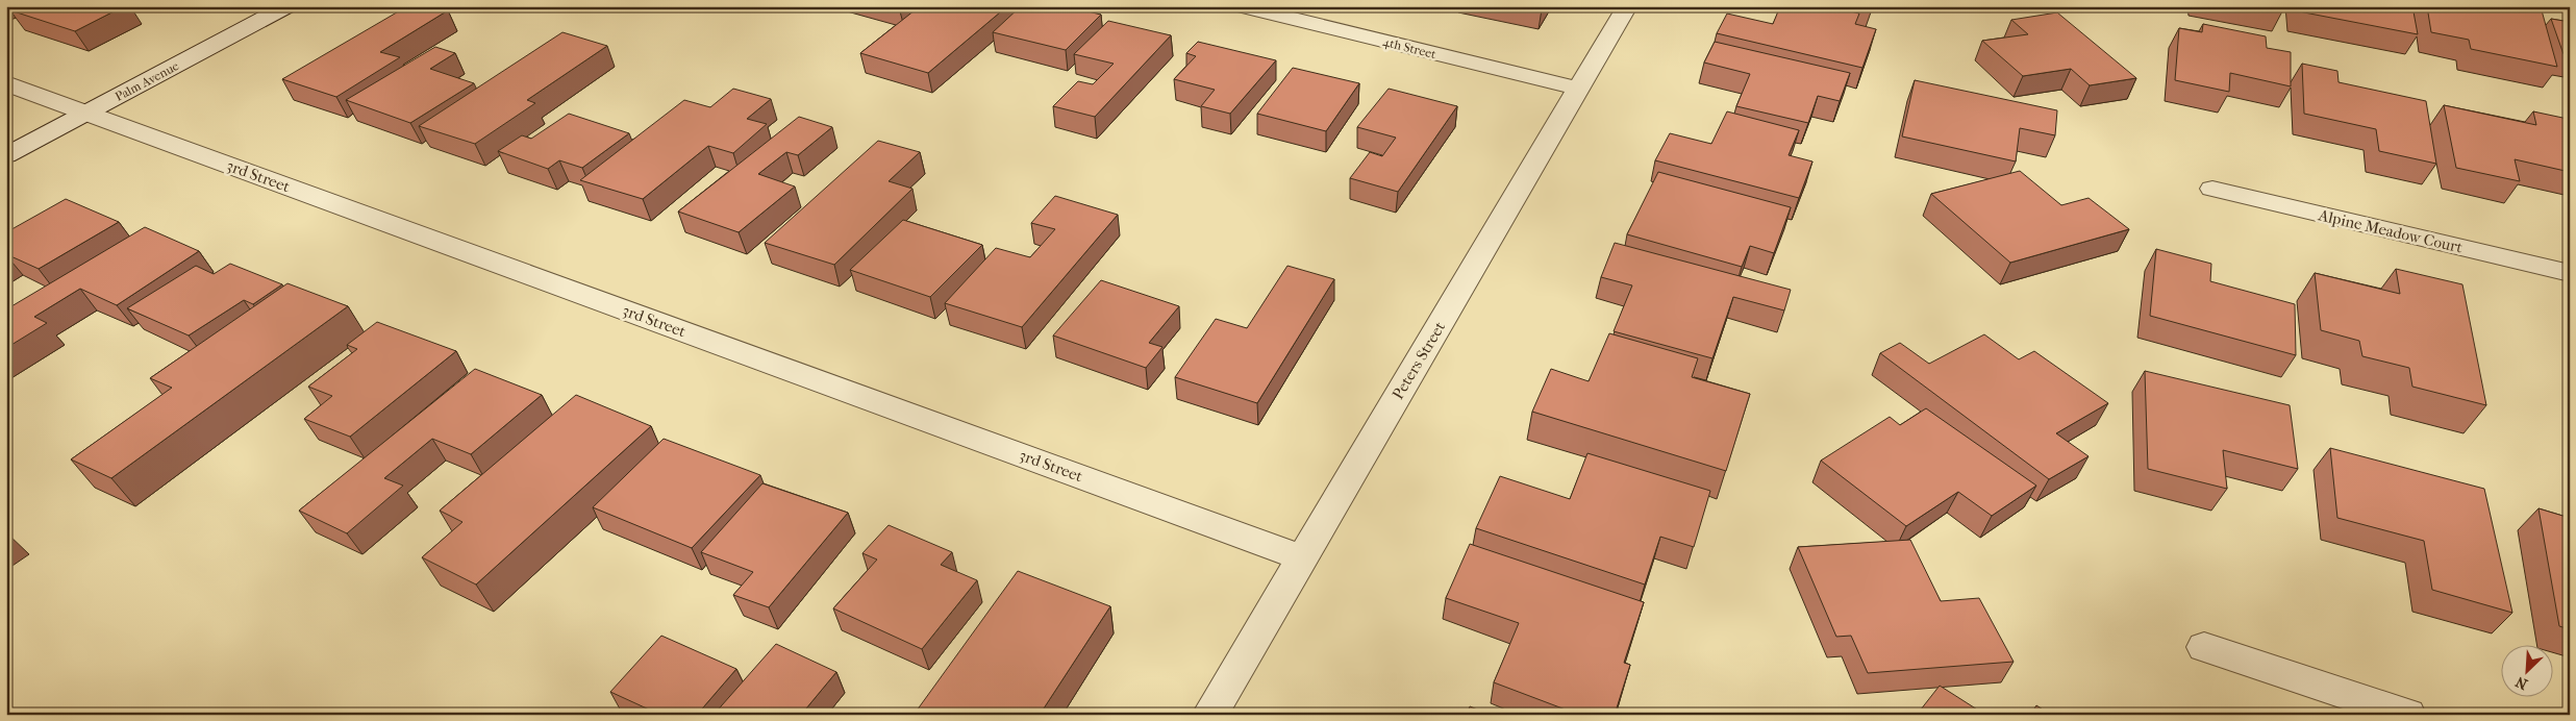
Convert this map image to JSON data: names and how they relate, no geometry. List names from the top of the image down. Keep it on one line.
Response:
{"streets":{"street":["4th Street","Palm Avenue","3rd Street","Alpine Meadow Court","Peters Street"]},"crossings":[["4th Street","Peters Street"],["Palm Avenue","3rd Street"],["3rd Street","Peters Street"]],"north":"bottom left"}
